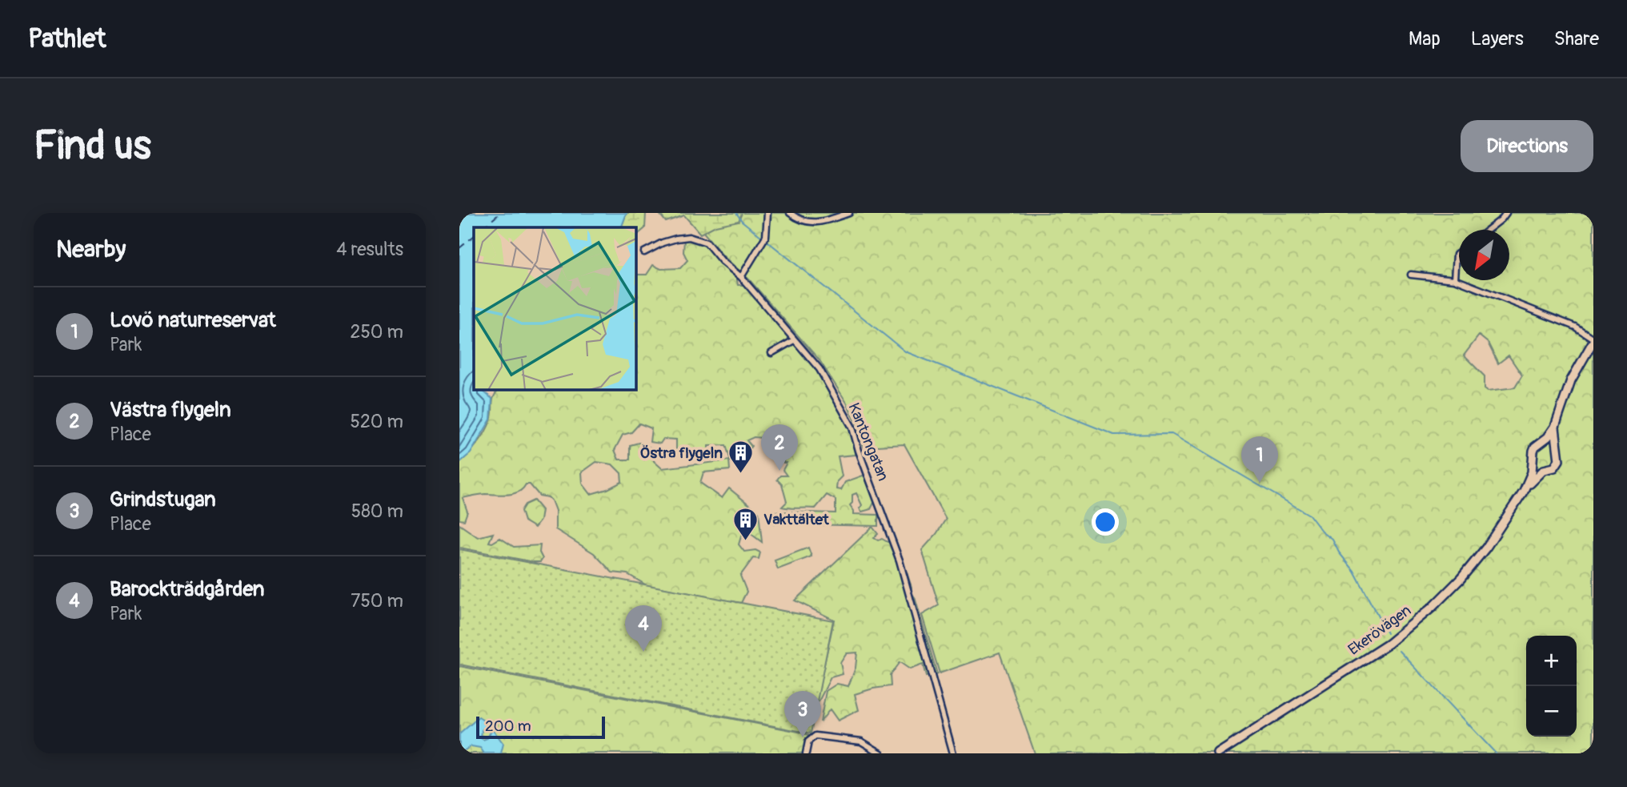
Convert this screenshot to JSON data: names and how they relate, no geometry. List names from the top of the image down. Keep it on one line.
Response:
{"streets":{"main road":["Ekerövägen"],"street":["Kantongatan"]},"places":{"building":["Östra flygeln","Vakttältet"]},"scale_bar":"200 m","north":"bottom left","page":{"header":"Pathlet","nav":["Map","Layers","Share"],"buttons":"Directions","title":"Find us","heading":["Nearby","4 results"],"list":[{"mark":"1","name":"Lovö naturreservat","note":"Park","value":"250 m"},{"mark":"2","name":"Västra flygeln","note":"Place","value":"520 m"},{"mark":"3","name":"Grindstugan","note":"Place","value":"580 m"},{"mark":"4","name":"Barockträdgården","note":"Park","value":"750 m"}],"pins":["2","1","4","3"],"map_buttons":["+","−"],"scale":"200 m"}}
